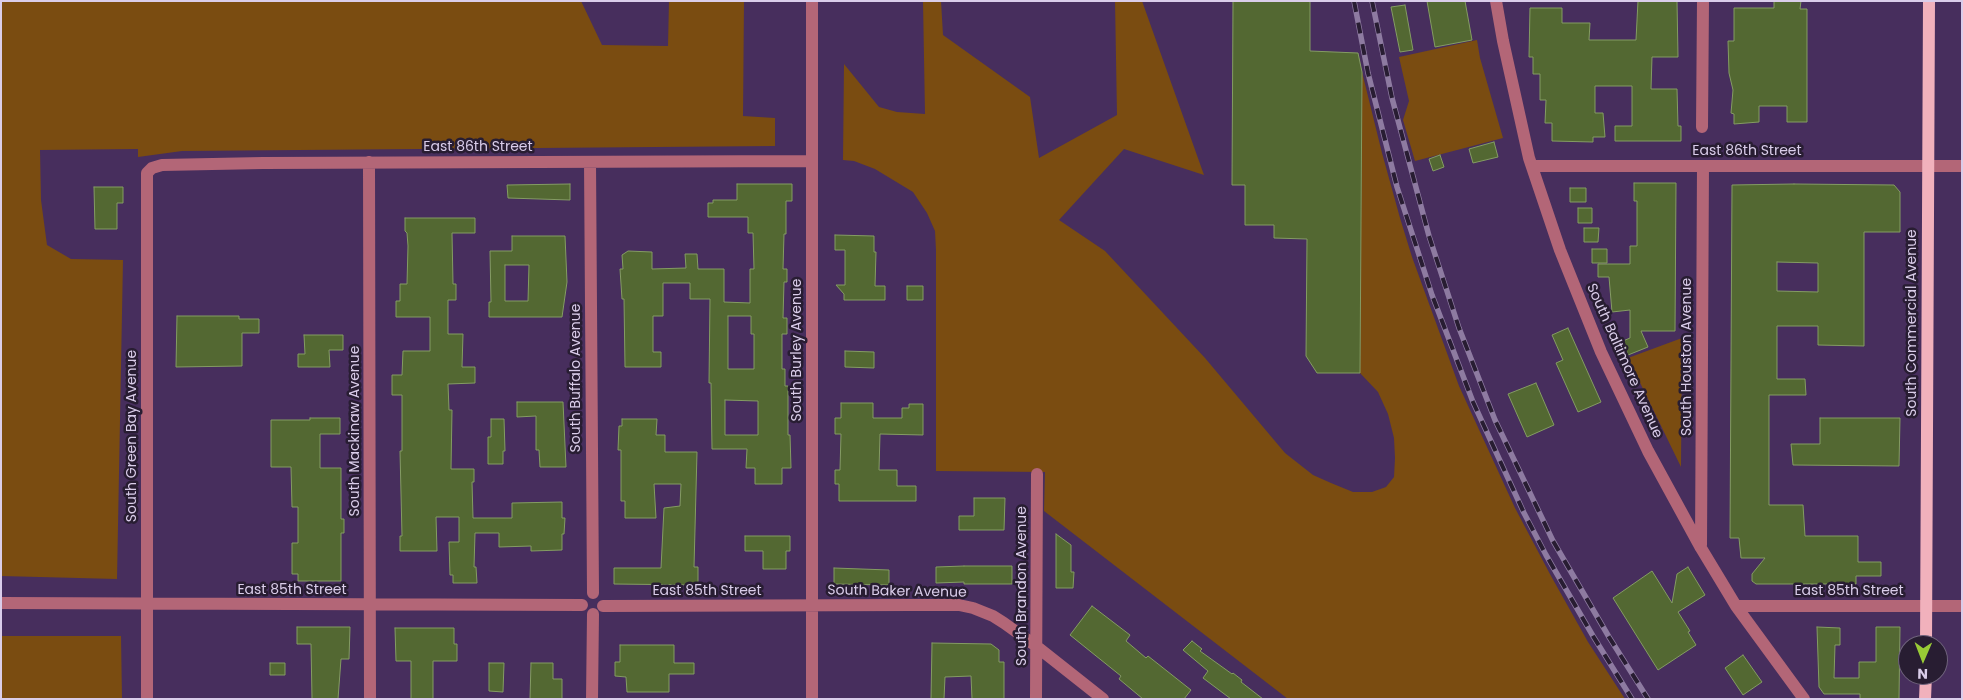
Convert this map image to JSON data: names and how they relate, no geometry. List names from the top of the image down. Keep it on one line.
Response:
{"streets":{"main road":["South Commercial Avenue"],"street":["East 86th Street","South Burley Avenue","South Houston Avenue","South Baltimore Avenue","South Buffalo Avenue","South Mackinaw Avenue","South Green Bay Avenue","South Brandon Avenue","East 85th Street","South Baker Avenue"]},"crossings":[["East 86th Street","South Commercial Avenue"],["East 86th Street","South Burley Avenue"],["East 86th Street","South Houston Avenue"],["East 86th Street","South Baltimore Avenue"],["East 86th Street","South Buffalo Avenue"],["East 86th Street","South Mackinaw Avenue"],["East 86th Street","South Green Bay Avenue"],["South Commercial Avenue","East 85th Street"],["South Burley Avenue","East 85th Street"],["South Burley Avenue","South Baker Avenue"],["South Houston Avenue","South Baltimore Avenue"],["South Baltimore Avenue","East 85th Street"],["South Buffalo Avenue","East 85th Street"],["South Mackinaw Avenue","East 85th Street"],["South Green Bay Avenue","East 85th Street"],["South Brandon Avenue","South Baker Avenue"],["East 85th Street","South Baker Avenue"]],"north":"bottom"}
